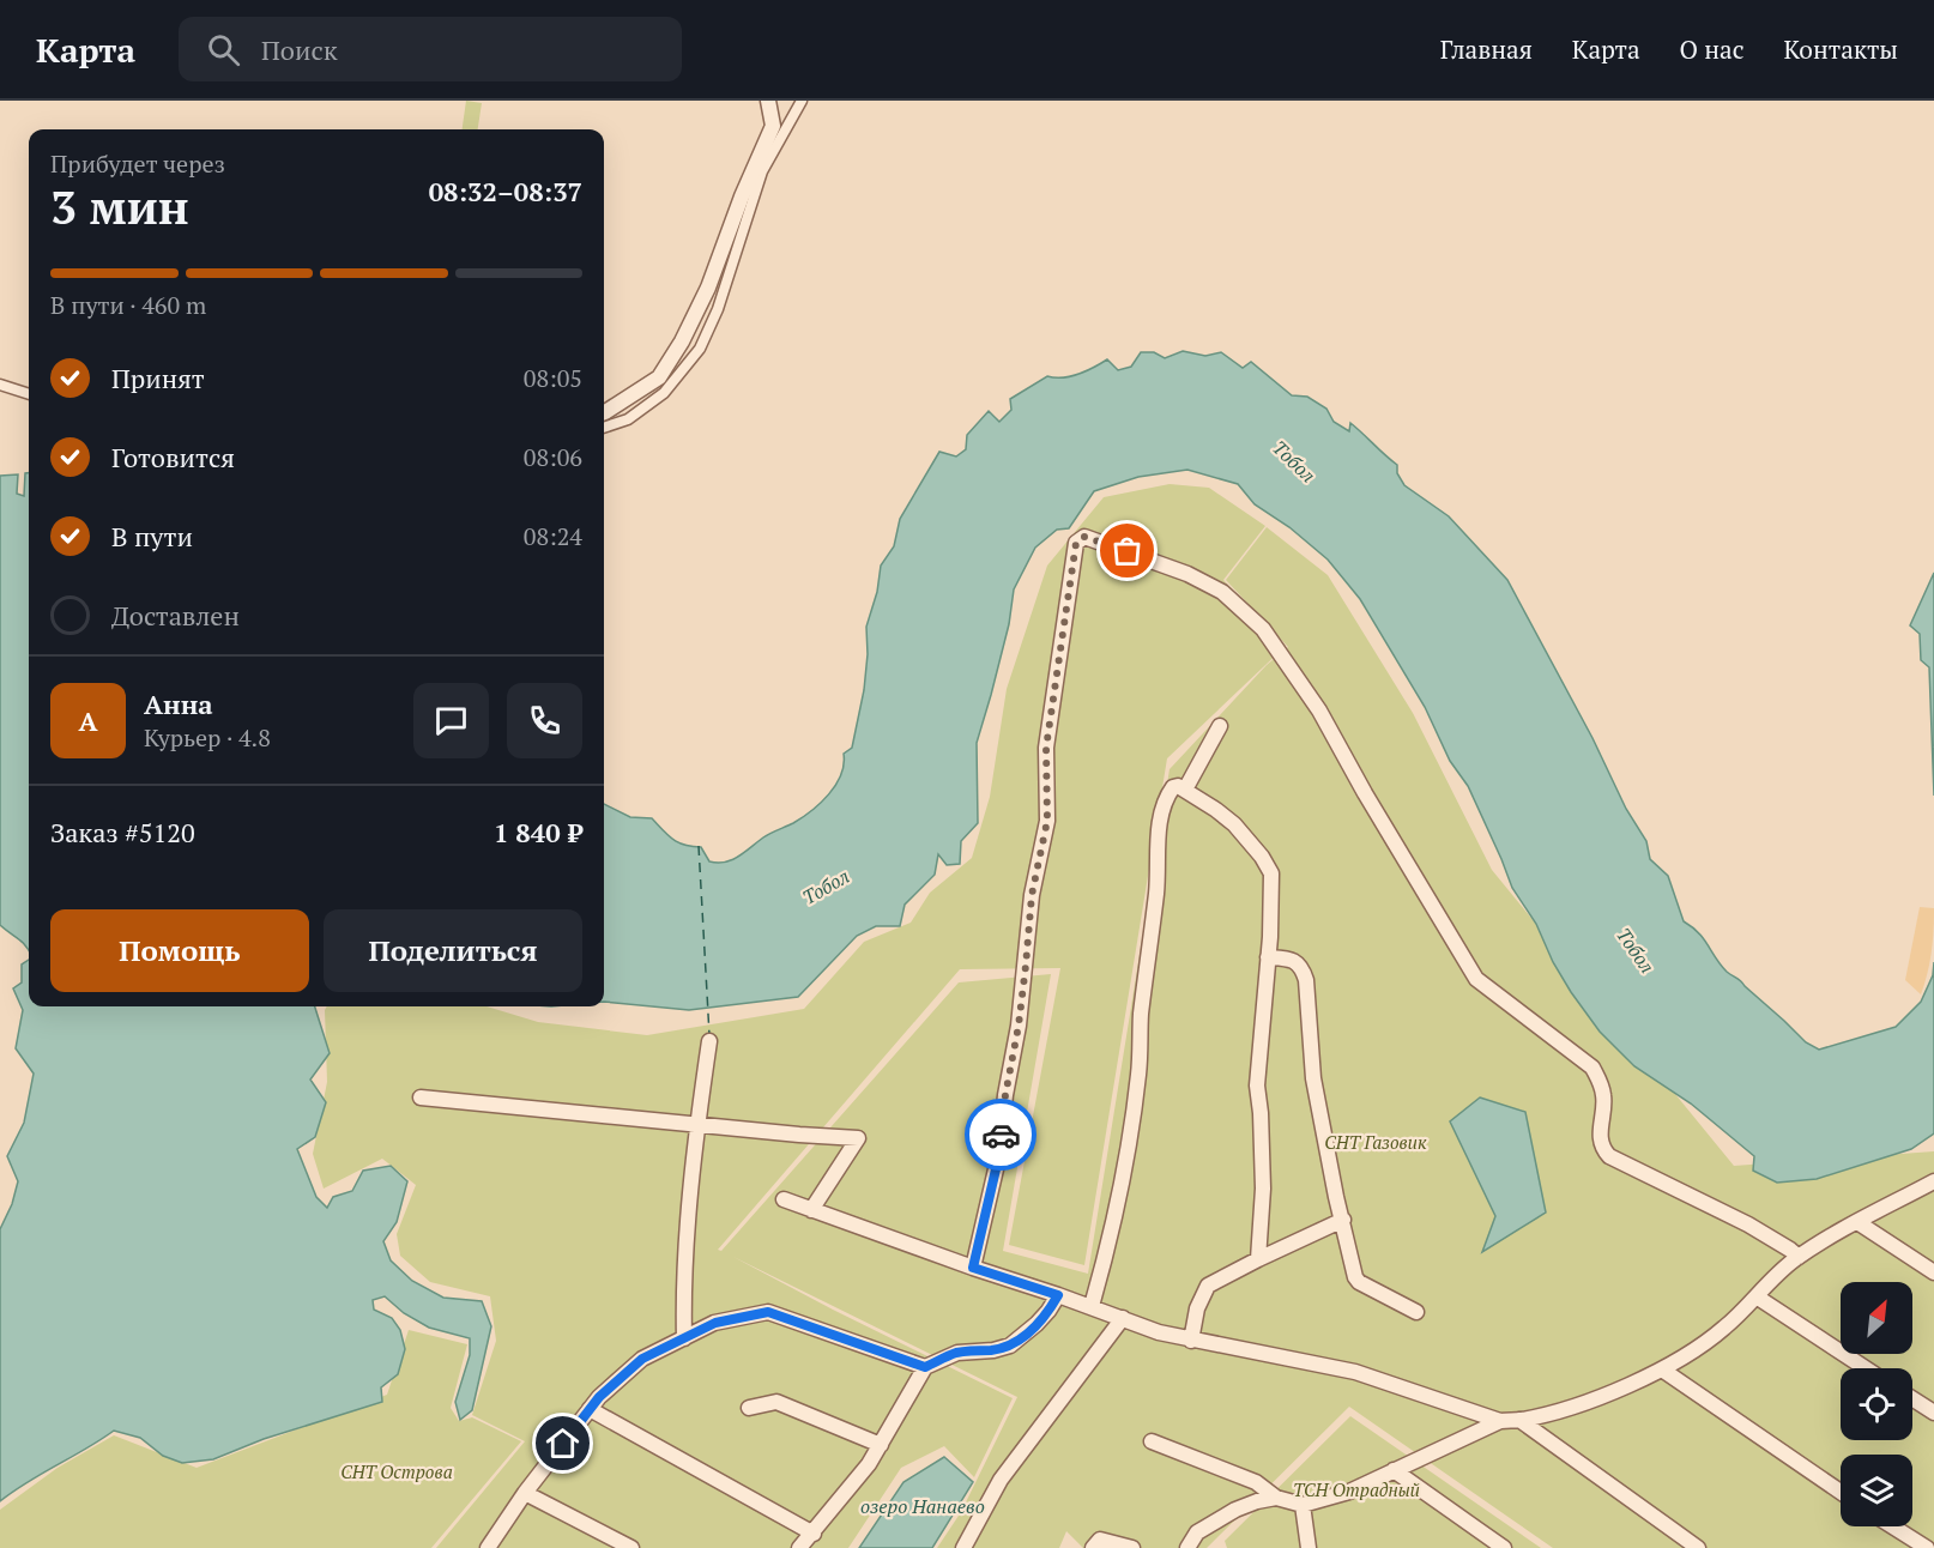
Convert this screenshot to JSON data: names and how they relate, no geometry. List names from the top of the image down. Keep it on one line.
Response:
{"water":["Тобол","озеро Нанаево"],"parks":["СНТ Газовик","СНТ Острова","ТСН Отрадный"],"north":"top right","page":{"header":"Карта","search":"Поиск","nav":["Главная","Карта","О нас","Контакты"],"heading":["3 мин","Прибудет через","08:32–08:37"],"panel":["Анна","Курьер · 4.8","Заказ #5120","1 840 ₽"],"bar":"В пути · 460 m","list":[["Принят","08:05"],["Готовится","08:06"],["В пути","08:24"],"Доставлен"],"round":"А","buttons":["Помощь","Поделиться"]}}
